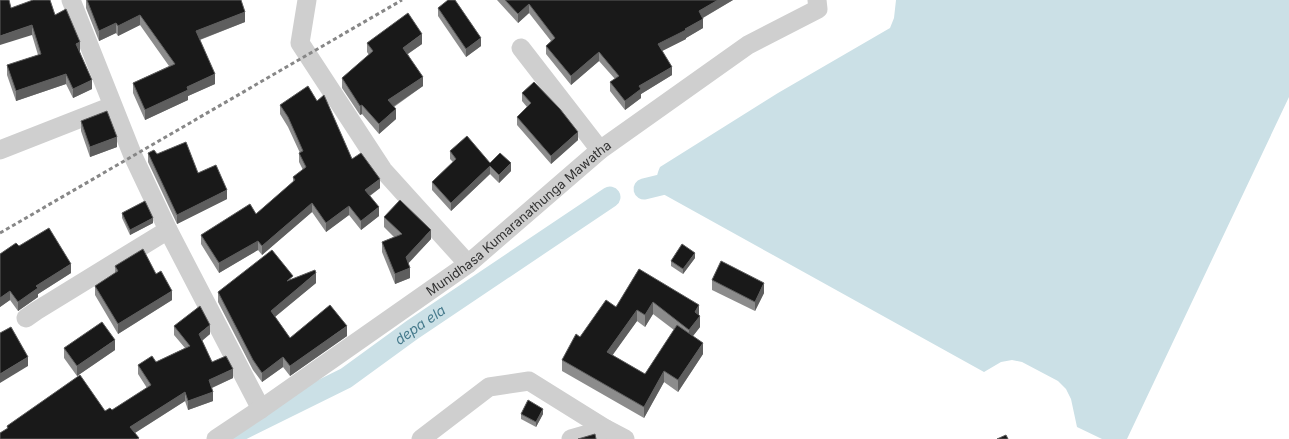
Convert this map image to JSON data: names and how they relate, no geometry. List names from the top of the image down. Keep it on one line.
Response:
{"streets":{"street":["Munidhasa Kumaranathunga Mawatha"]},"water":["depa ela"]}
